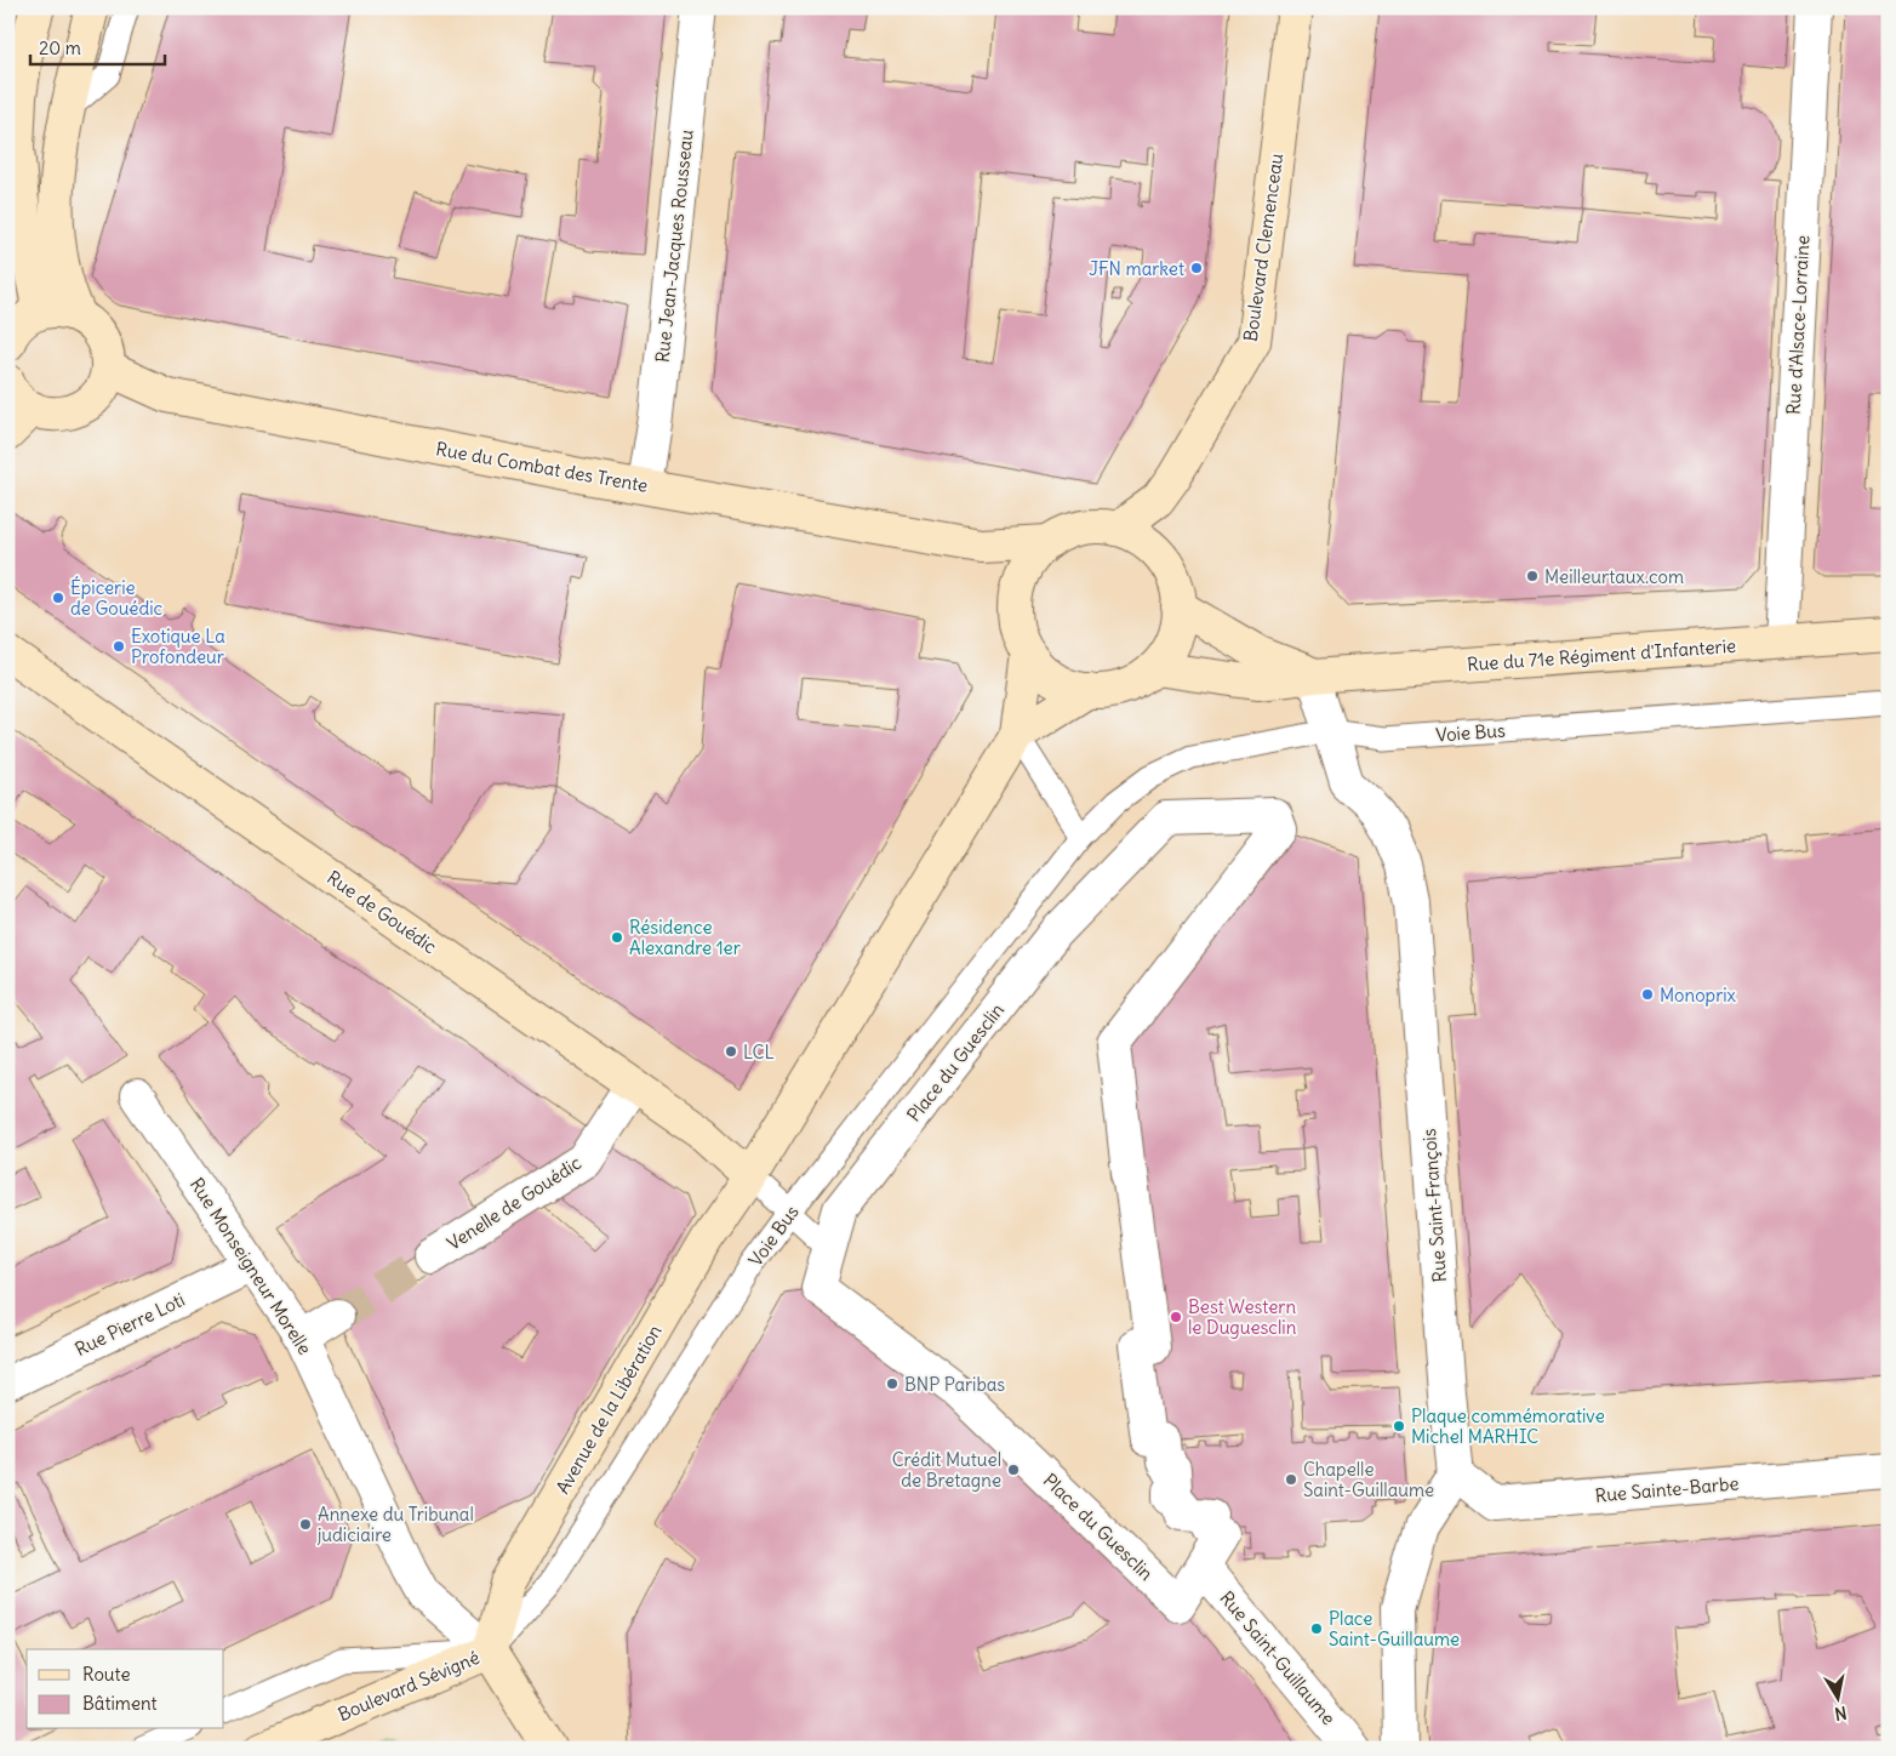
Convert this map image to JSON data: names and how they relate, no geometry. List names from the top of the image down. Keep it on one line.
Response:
{"streets":{"main road":["Boulevard Clemenceau","Rue du Combat des Trente","Rue du 71e Régiment d'Infanterie","Rue de Gouédic","Avenue de la Libération","Boulevard Sévigné"],"street":["Rue Jean-Jacques Rousseau","Rue d'Alsace-Lorraine","Place du Guesclin","Venelle de Gouédic","Rue Saint-François","Rue Monseigneur Morelle","Rue Pierre Loti","Rue Sainte-Barbe","Rue Saint-Guillaume"],"lane":["Voie Bus"]},"crossings":[["Rue Jean-Jacques Rousseau","Rue du Combat des Trente"],["Boulevard Clemenceau","Rue du Combat des Trente"],["Boulevard Clemenceau","Rue du 71e Régiment d'Infanterie"],["Rue d'Alsace-Lorraine","Rue du 71e Régiment d'Infanterie"],["Rue du Combat des Trente","Rue du 71e Régiment d'Infanterie"],["Rue du 71e Régiment d'Infanterie","Rue Saint-François"],["Voie Bus","Rue Saint-François"],["Voie Bus","Rue Monseigneur Morelle"],["Voie Bus","Avenue de la Libération"],["Voie Bus","Boulevard Sévigné"],["Rue de Gouédic","Venelle de Gouédic"],["Rue de Gouédic","Avenue de la Libération"],["Place du Guesclin","Rue Saint-Guillaume"],["Rue Saint-François","Rue Sainte-Barbe"],["Rue Monseigneur Morelle","Rue Pierre Loti"],["Rue Monseigneur Morelle","Avenue de la Libération"],["Rue Monseigneur Morelle","Boulevard Sévigné"],["Avenue de la Libération","Boulevard Sévigné"]],"places":["JFN market","Meilleurtaux.com","Épicerie de Gouédic","Exotique La Profondeur","Résidence Alexandre 1er","Monoprix","LCL","Best Western le Duguesclin","BNP Paribas","Plaque commémorative Michel MARHIC","Crédit Mutuel de Bretagne","Chapelle Saint-Guillaume","Annexe du Tribunal judiciaire","Place Saint-Guillaume"],"legend":["Route","Bâtiment"],"scale_bar":"20 m","north":"bottom"}
